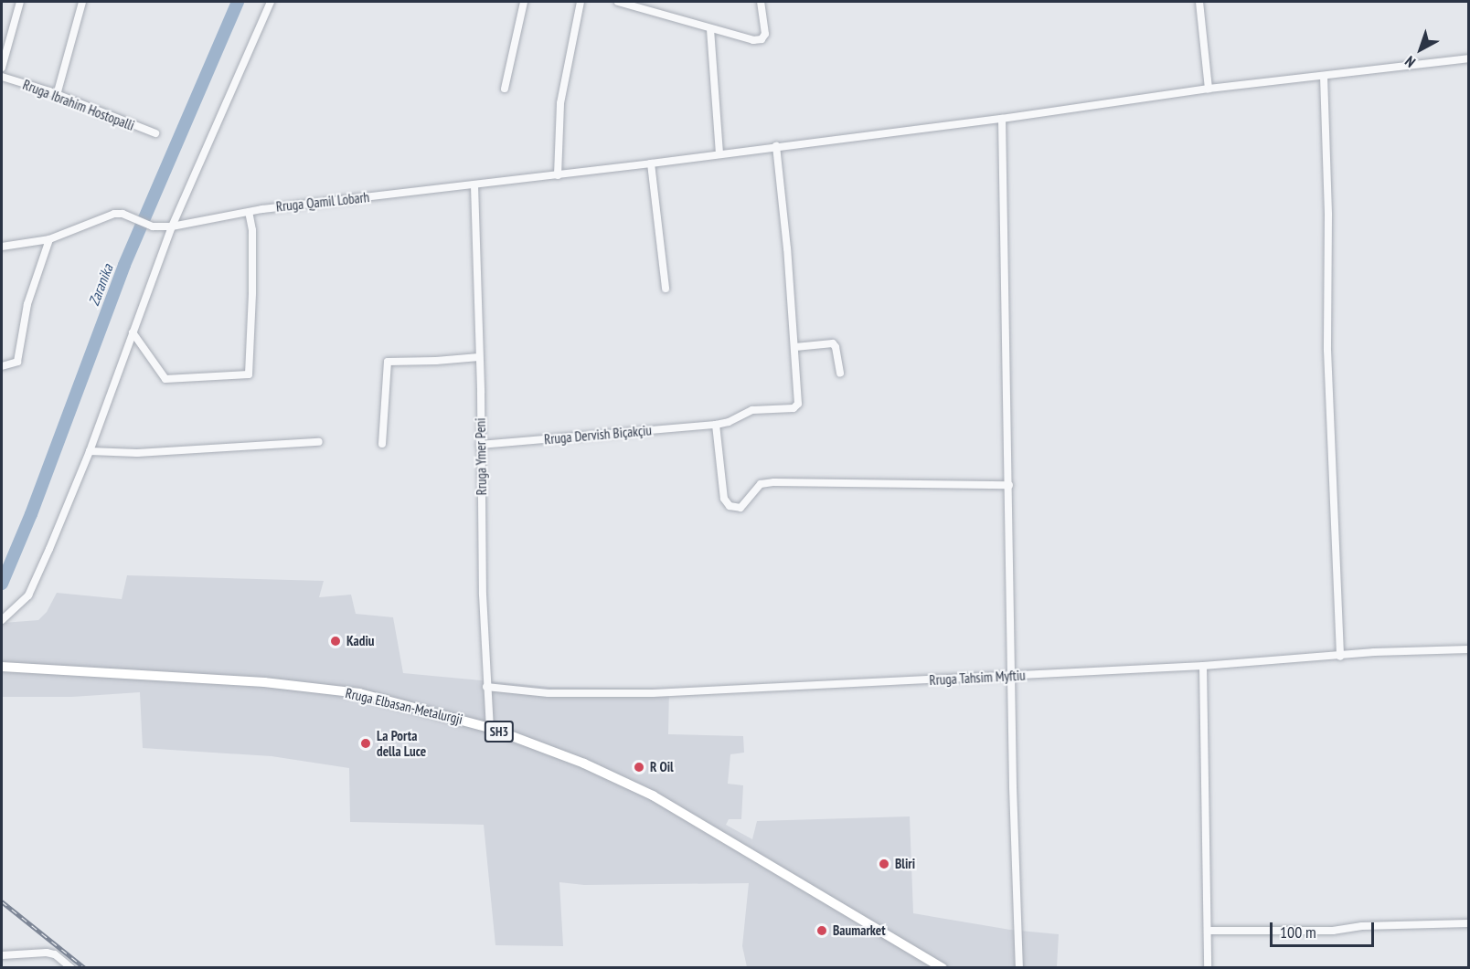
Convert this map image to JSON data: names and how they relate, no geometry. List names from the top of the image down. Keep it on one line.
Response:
{"streets":{"main road":["Rruga Elbasan-Metalurgji","SH3"],"street":["Rruga Ibrahim Hostopalli","Rruga Qamil Lobarh","Rruga Dervish Biçakçiu","Rruga Ymer Peni","Rruga Tahsim Myftiu"]},"crossings":[["Rruga Qamil Lobarh","Rruga Ymer Peni"],["Rruga Dervish Biçakçiu","Rruga Ymer Peni"],["Rruga Ymer Peni","Rruga Tahsim Myftiu"],["Rruga Ymer Peni","Rruga Elbasan-Metalurgji"]],"water":["Zaranika"],"places":["Kadiu","La Porta della Luce","R Oil","Bliri","Baumarket"],"scale_bar":"100 m","north":"bottom left"}
